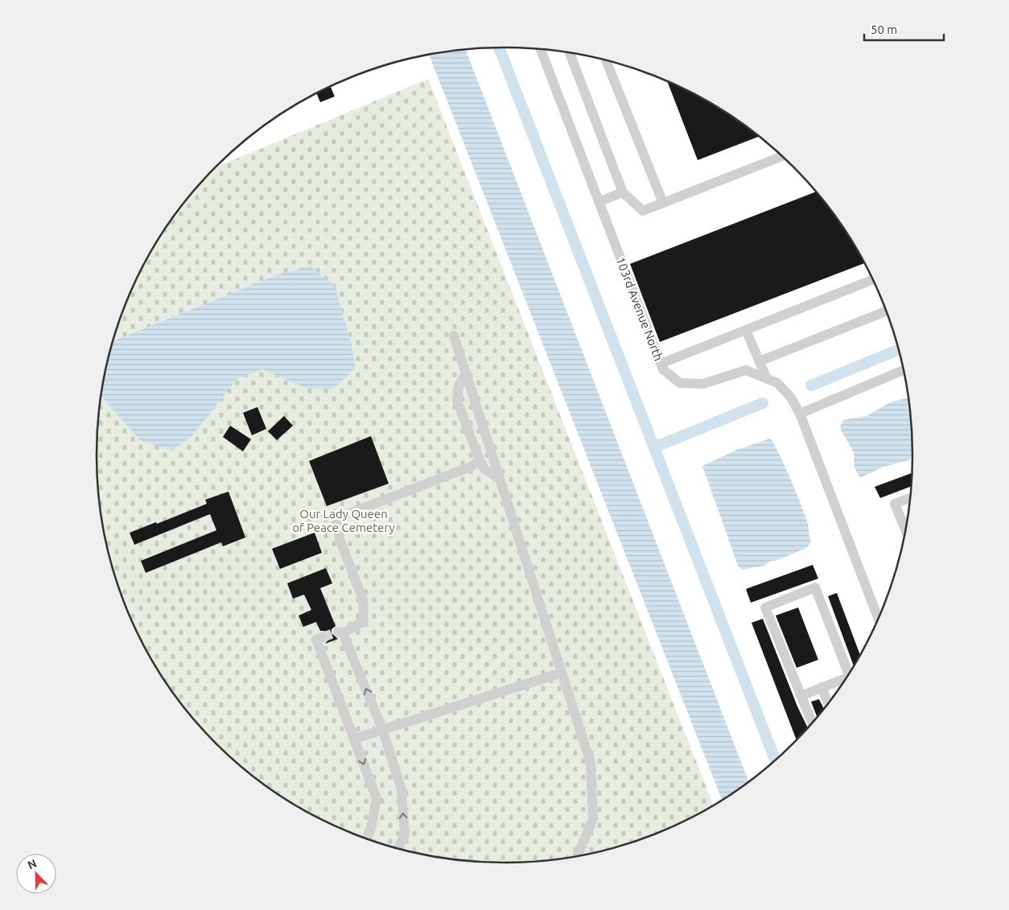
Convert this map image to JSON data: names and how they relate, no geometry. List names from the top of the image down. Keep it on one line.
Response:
{"streets":{"street":["103rd Avenue North"]},"parks":["Our Lady Queen of Peace Cemetery"],"scale_bar":"50 m","north":"top left"}
